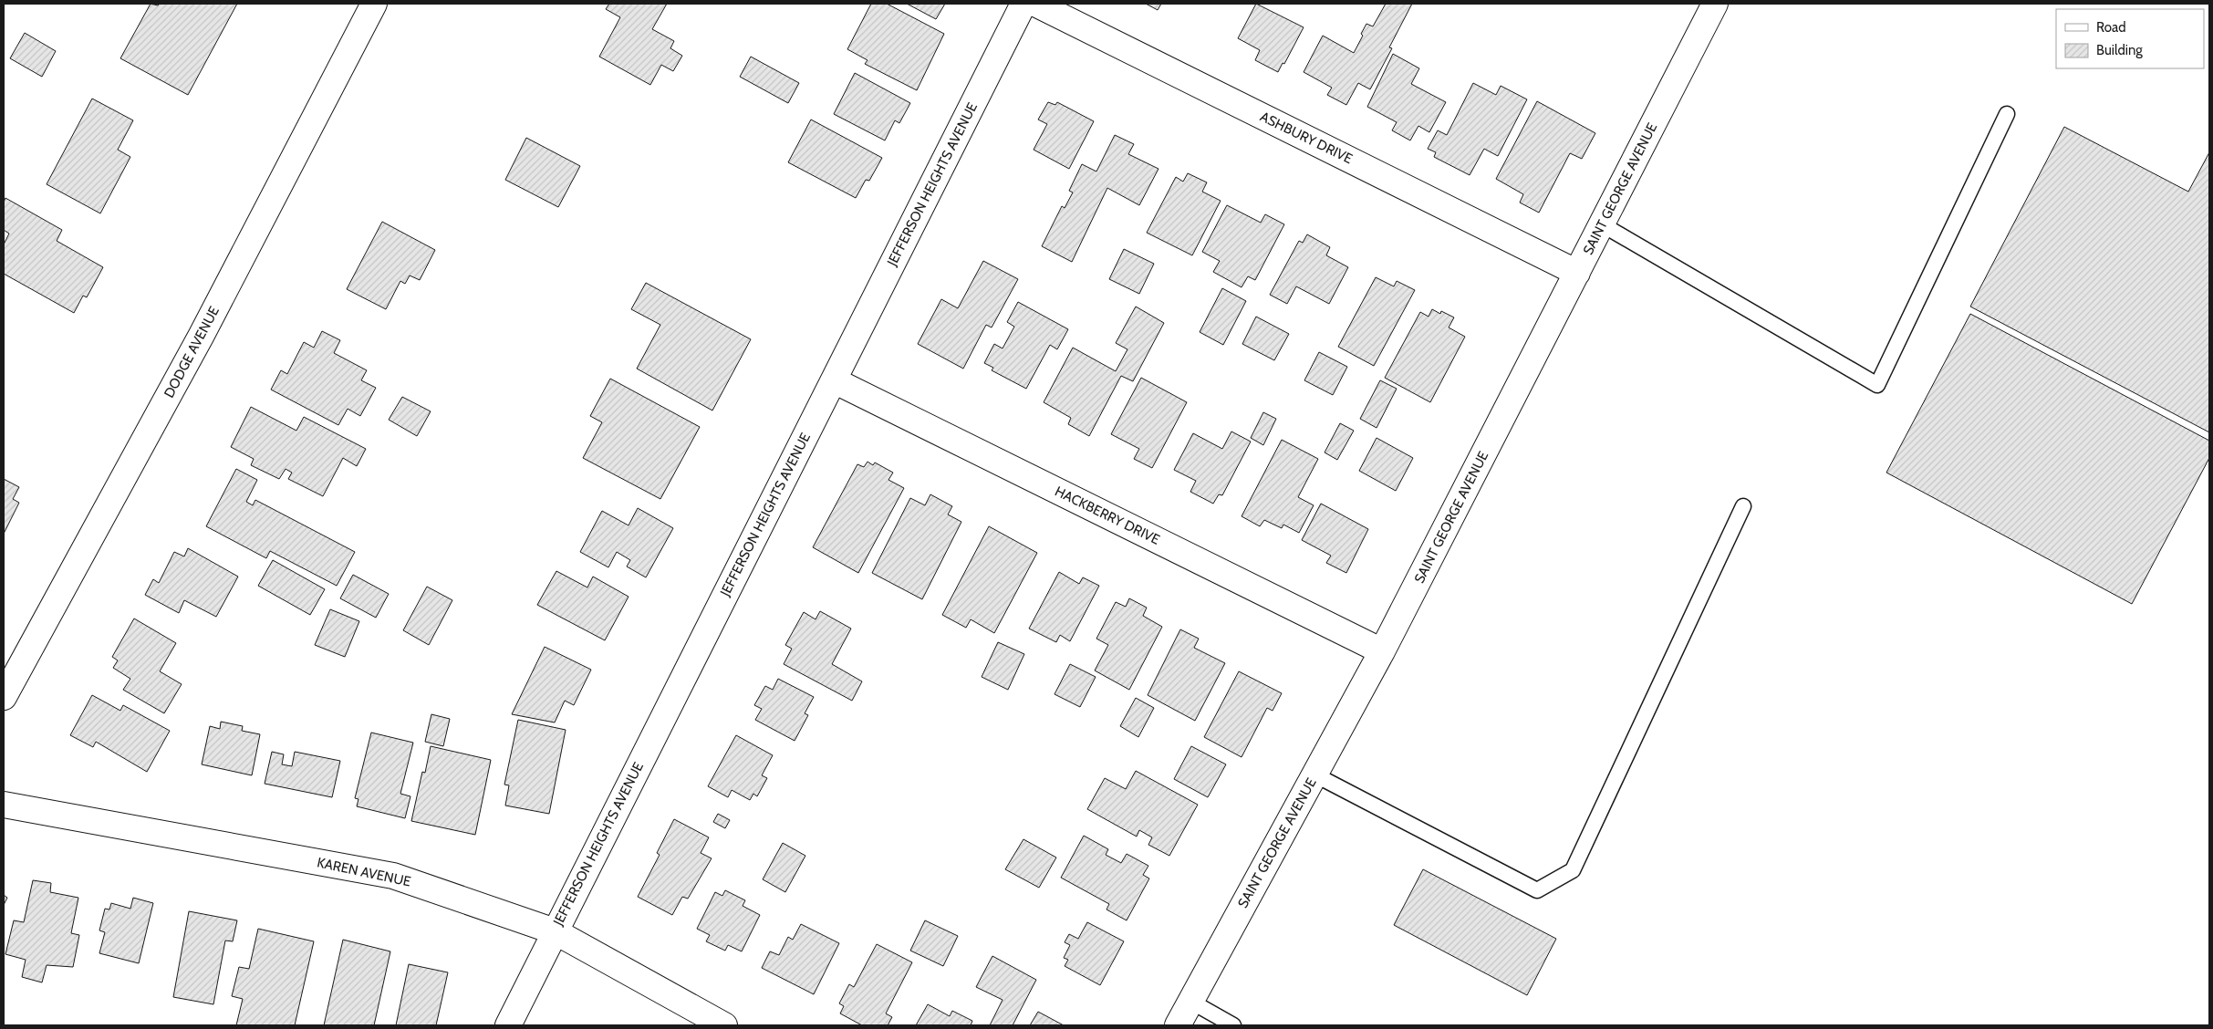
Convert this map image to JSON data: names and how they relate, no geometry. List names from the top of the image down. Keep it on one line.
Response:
{"streets":{"street":["ASHBURY DRIVE","JEFFERSON HEIGHTS AVENUE","SAINT GEORGE AVENUE","DODGE AVENUE","HACKBERRY DRIVE","KAREN AVENUE"]},"crossings":[["ASHBURY DRIVE","SAINT GEORGE AVENUE"],["JEFFERSON HEIGHTS AVENUE","HACKBERRY DRIVE"],["JEFFERSON HEIGHTS AVENUE","KAREN AVENUE"],["SAINT GEORGE AVENUE","HACKBERRY DRIVE"]],"legend":["Road","Building"]}
